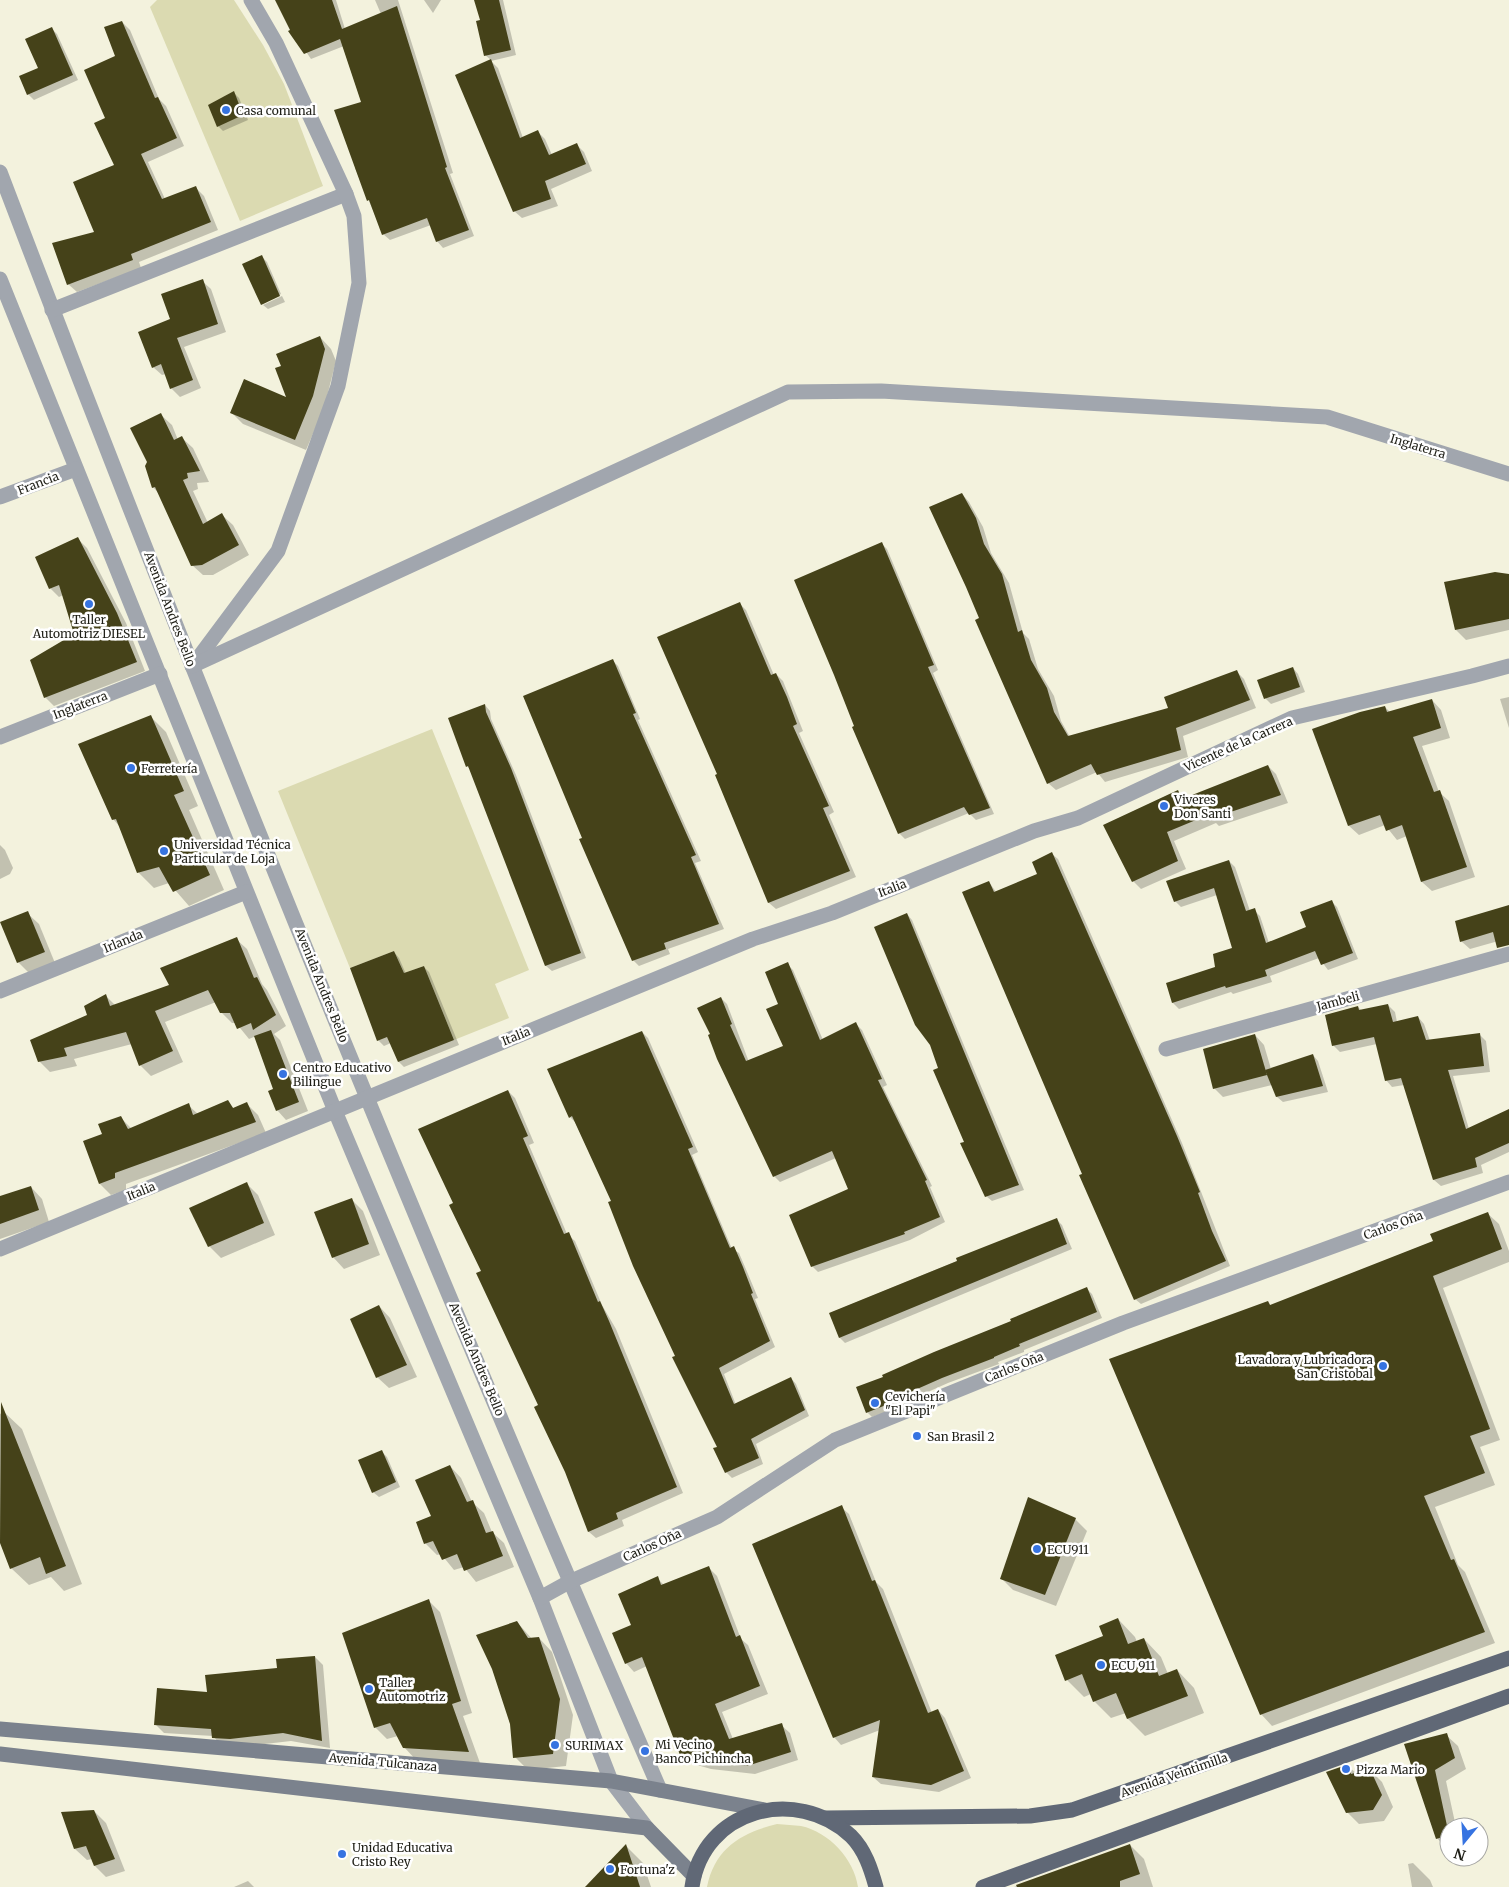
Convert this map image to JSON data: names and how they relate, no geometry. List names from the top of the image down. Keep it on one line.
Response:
{"streets":{"main road":["Avenida Veintimilla"],"street":["Inglaterra","Francia","Avenida Andres Bello","Vicente de la Carrera","Italia","Irlanda","Jambeli","Carlos Oña","Avenida Tulcanaza"]},"crossings":[["Inglaterra","Avenida Andres Bello"],["Avenida Andres Bello","Italia"],["Avenida Andres Bello","Carlos Oña"],["Avenida Andres Bello","Avenida Tulcanaza"],["Vicente de la Carrera","Italia"]],"places":["Casa comunal","Taller Automotriz DIESEL","Ferretería","Viveres Don Santi","Universidad Técnica Particular de Loja","Centro Educativo Bilingue","Lavadora y Lubricadora San Cristobal","Cevichería \"El Papi\"","San Brasil 2","ECU911","ECU 911","Taller Automotriz","SURIMAX","Mi Vecino Banco Pichincha","Pizza Mario","Unidad Educativa Cristo Rey","Fortuna'z"],"north":"bottom"}
